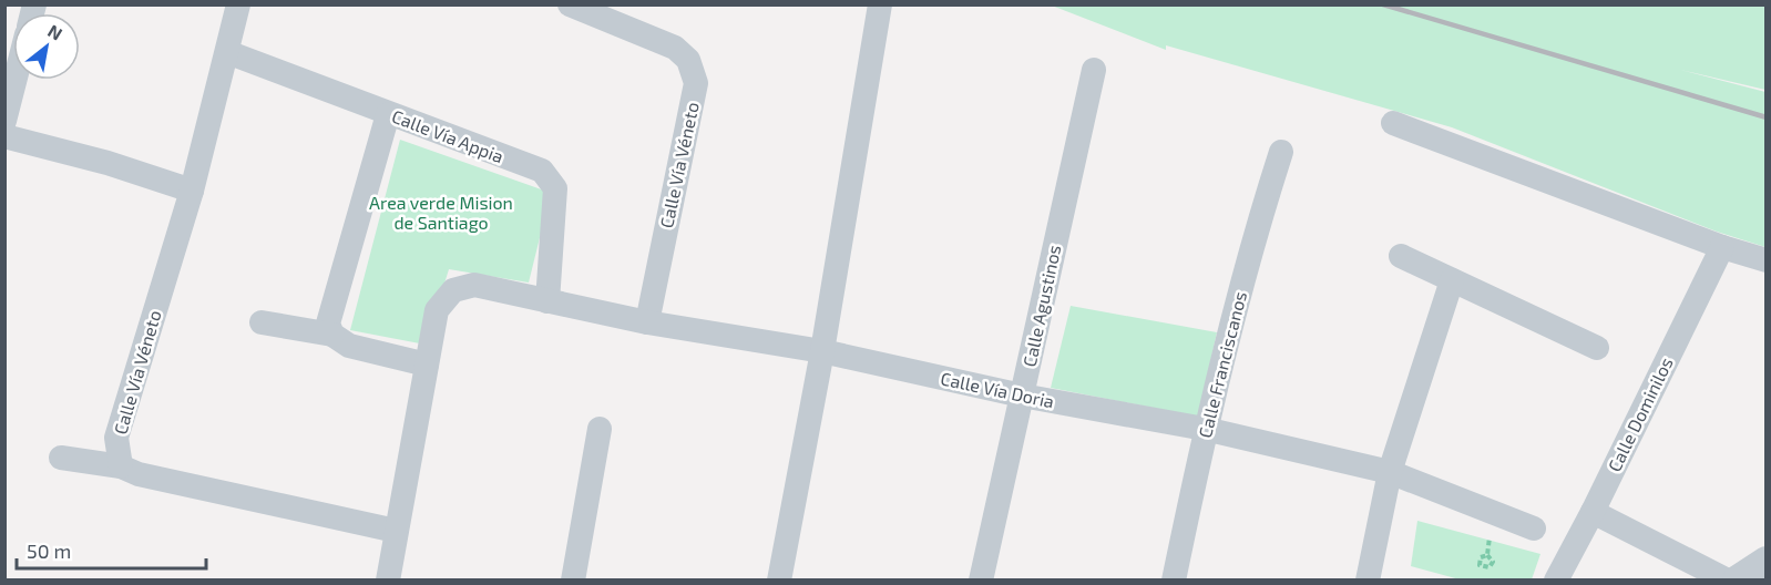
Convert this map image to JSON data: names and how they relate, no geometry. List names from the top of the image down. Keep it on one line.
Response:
{"streets":{"street":["Calle Vía Appia","Calle Vía Véneto","Calle Agustinos","Calle Franciscanos","Calle Vía Doria","Calle Dominilos"]},"crossings":[["Calle Vía Appia","Calle Vía Véneto"],["Calle Vía Appia","Calle Vía Doria"],["Calle Vía Véneto","Calle Vía Doria"],["Calle Agustinos","Calle Vía Doria"],["Calle Franciscanos","Calle Vía Doria"]],"parks":["Area verde Mision de Santiago"],"scale_bar":"50 m","north":"top right"}
